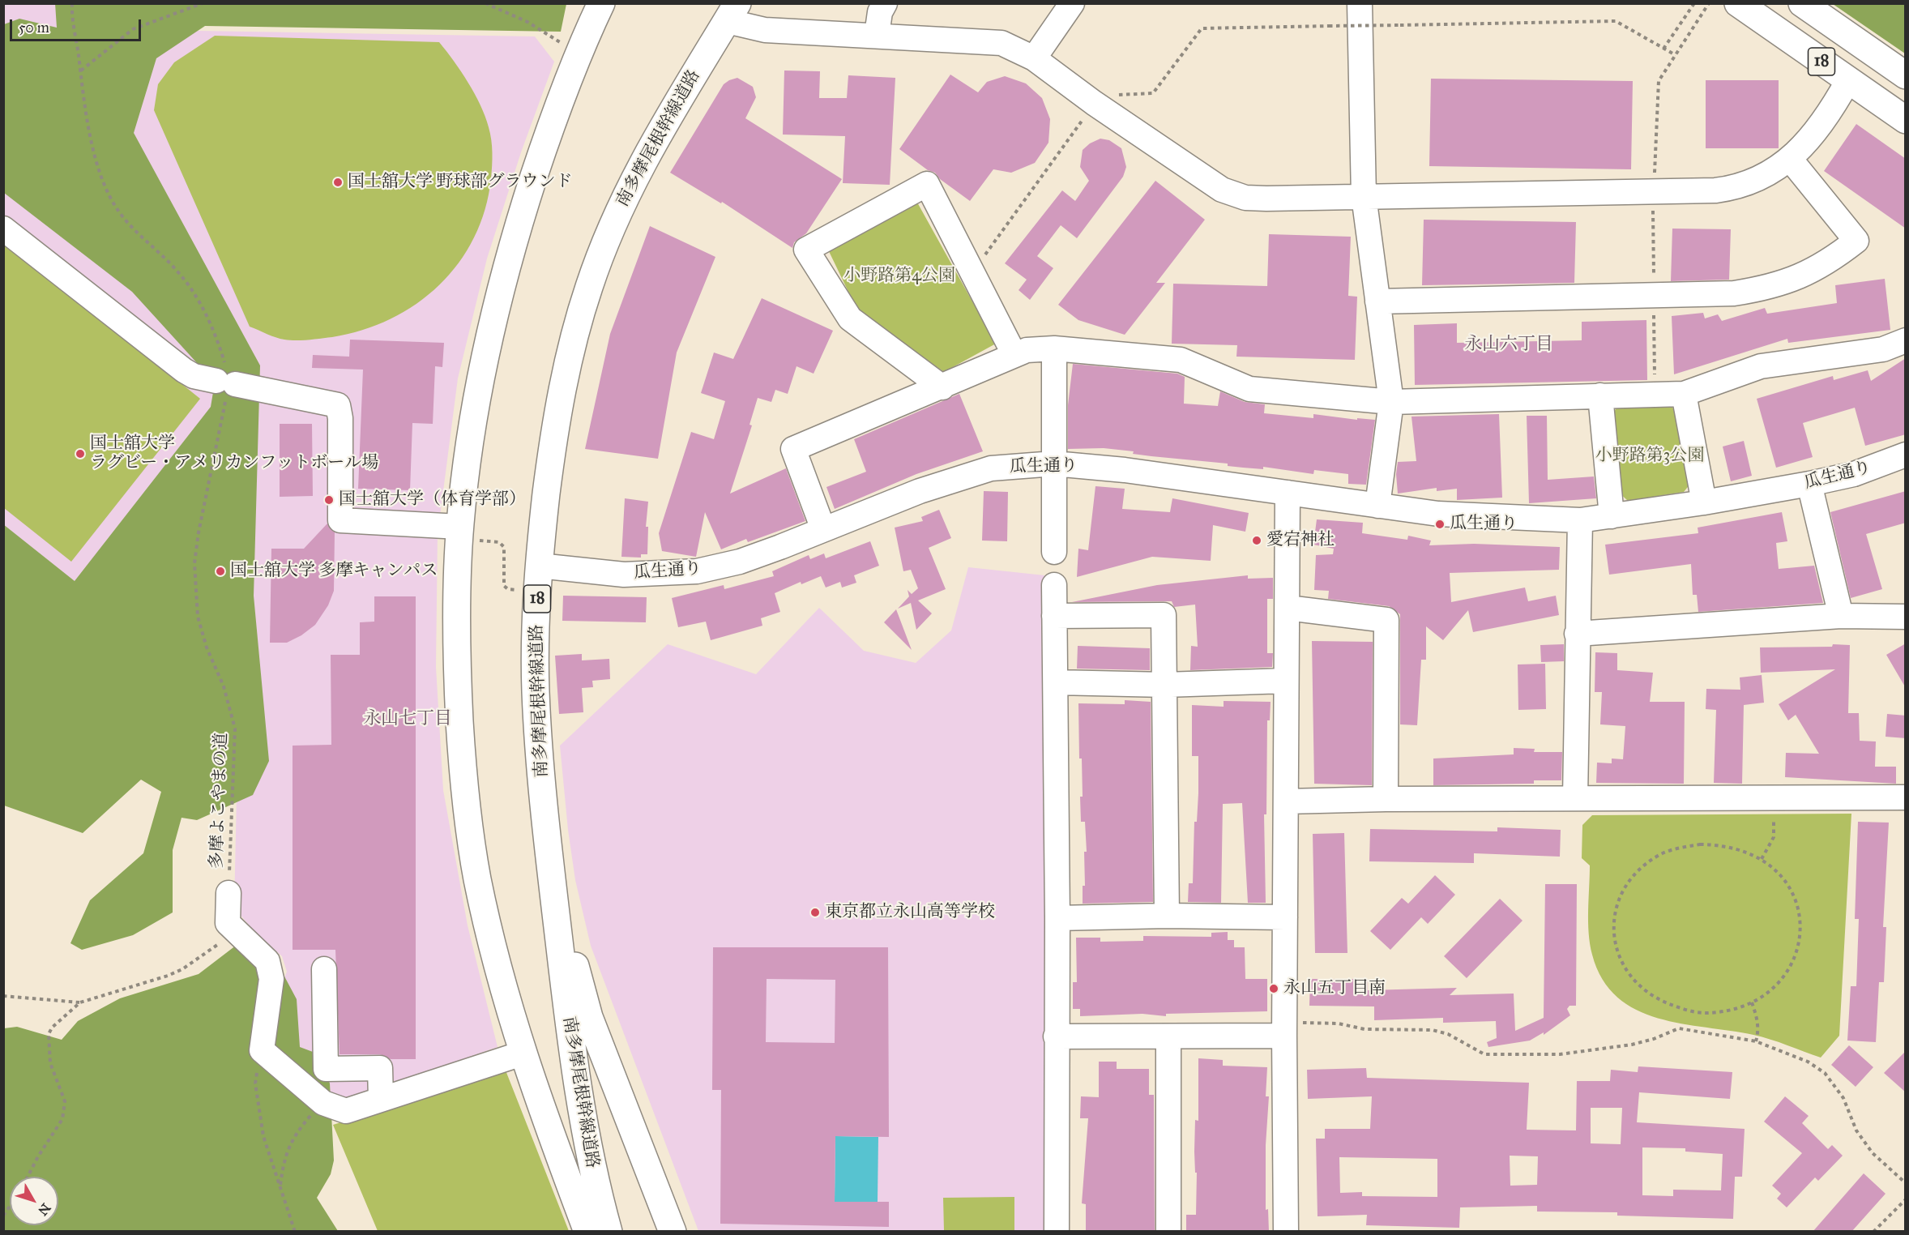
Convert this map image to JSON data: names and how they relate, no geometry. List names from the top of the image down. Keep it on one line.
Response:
{"streets":{"main road":["18","南多摩尾根幹線道路"],"street":["瓜生通り"],"path":["多摩よこやまの道"]},"crossings":[["南多摩尾根幹線道路","瓜生通り"]],"districts":["永山六丁目","永山七丁目"],"parks":["小野路第4公園","小野路第3公園"],"places":["国士舘大学 野球部グラウンド","国士舘大学 ラグビー・アメリカンフットボール場","国士舘大学（体育学部）","瓜生通り","愛宕神社","国士舘大学 多摩キャンパス","東京都立永山高等学校","永山五丁目南"],"scale_bar":"50 m","north":"bottom right"}
